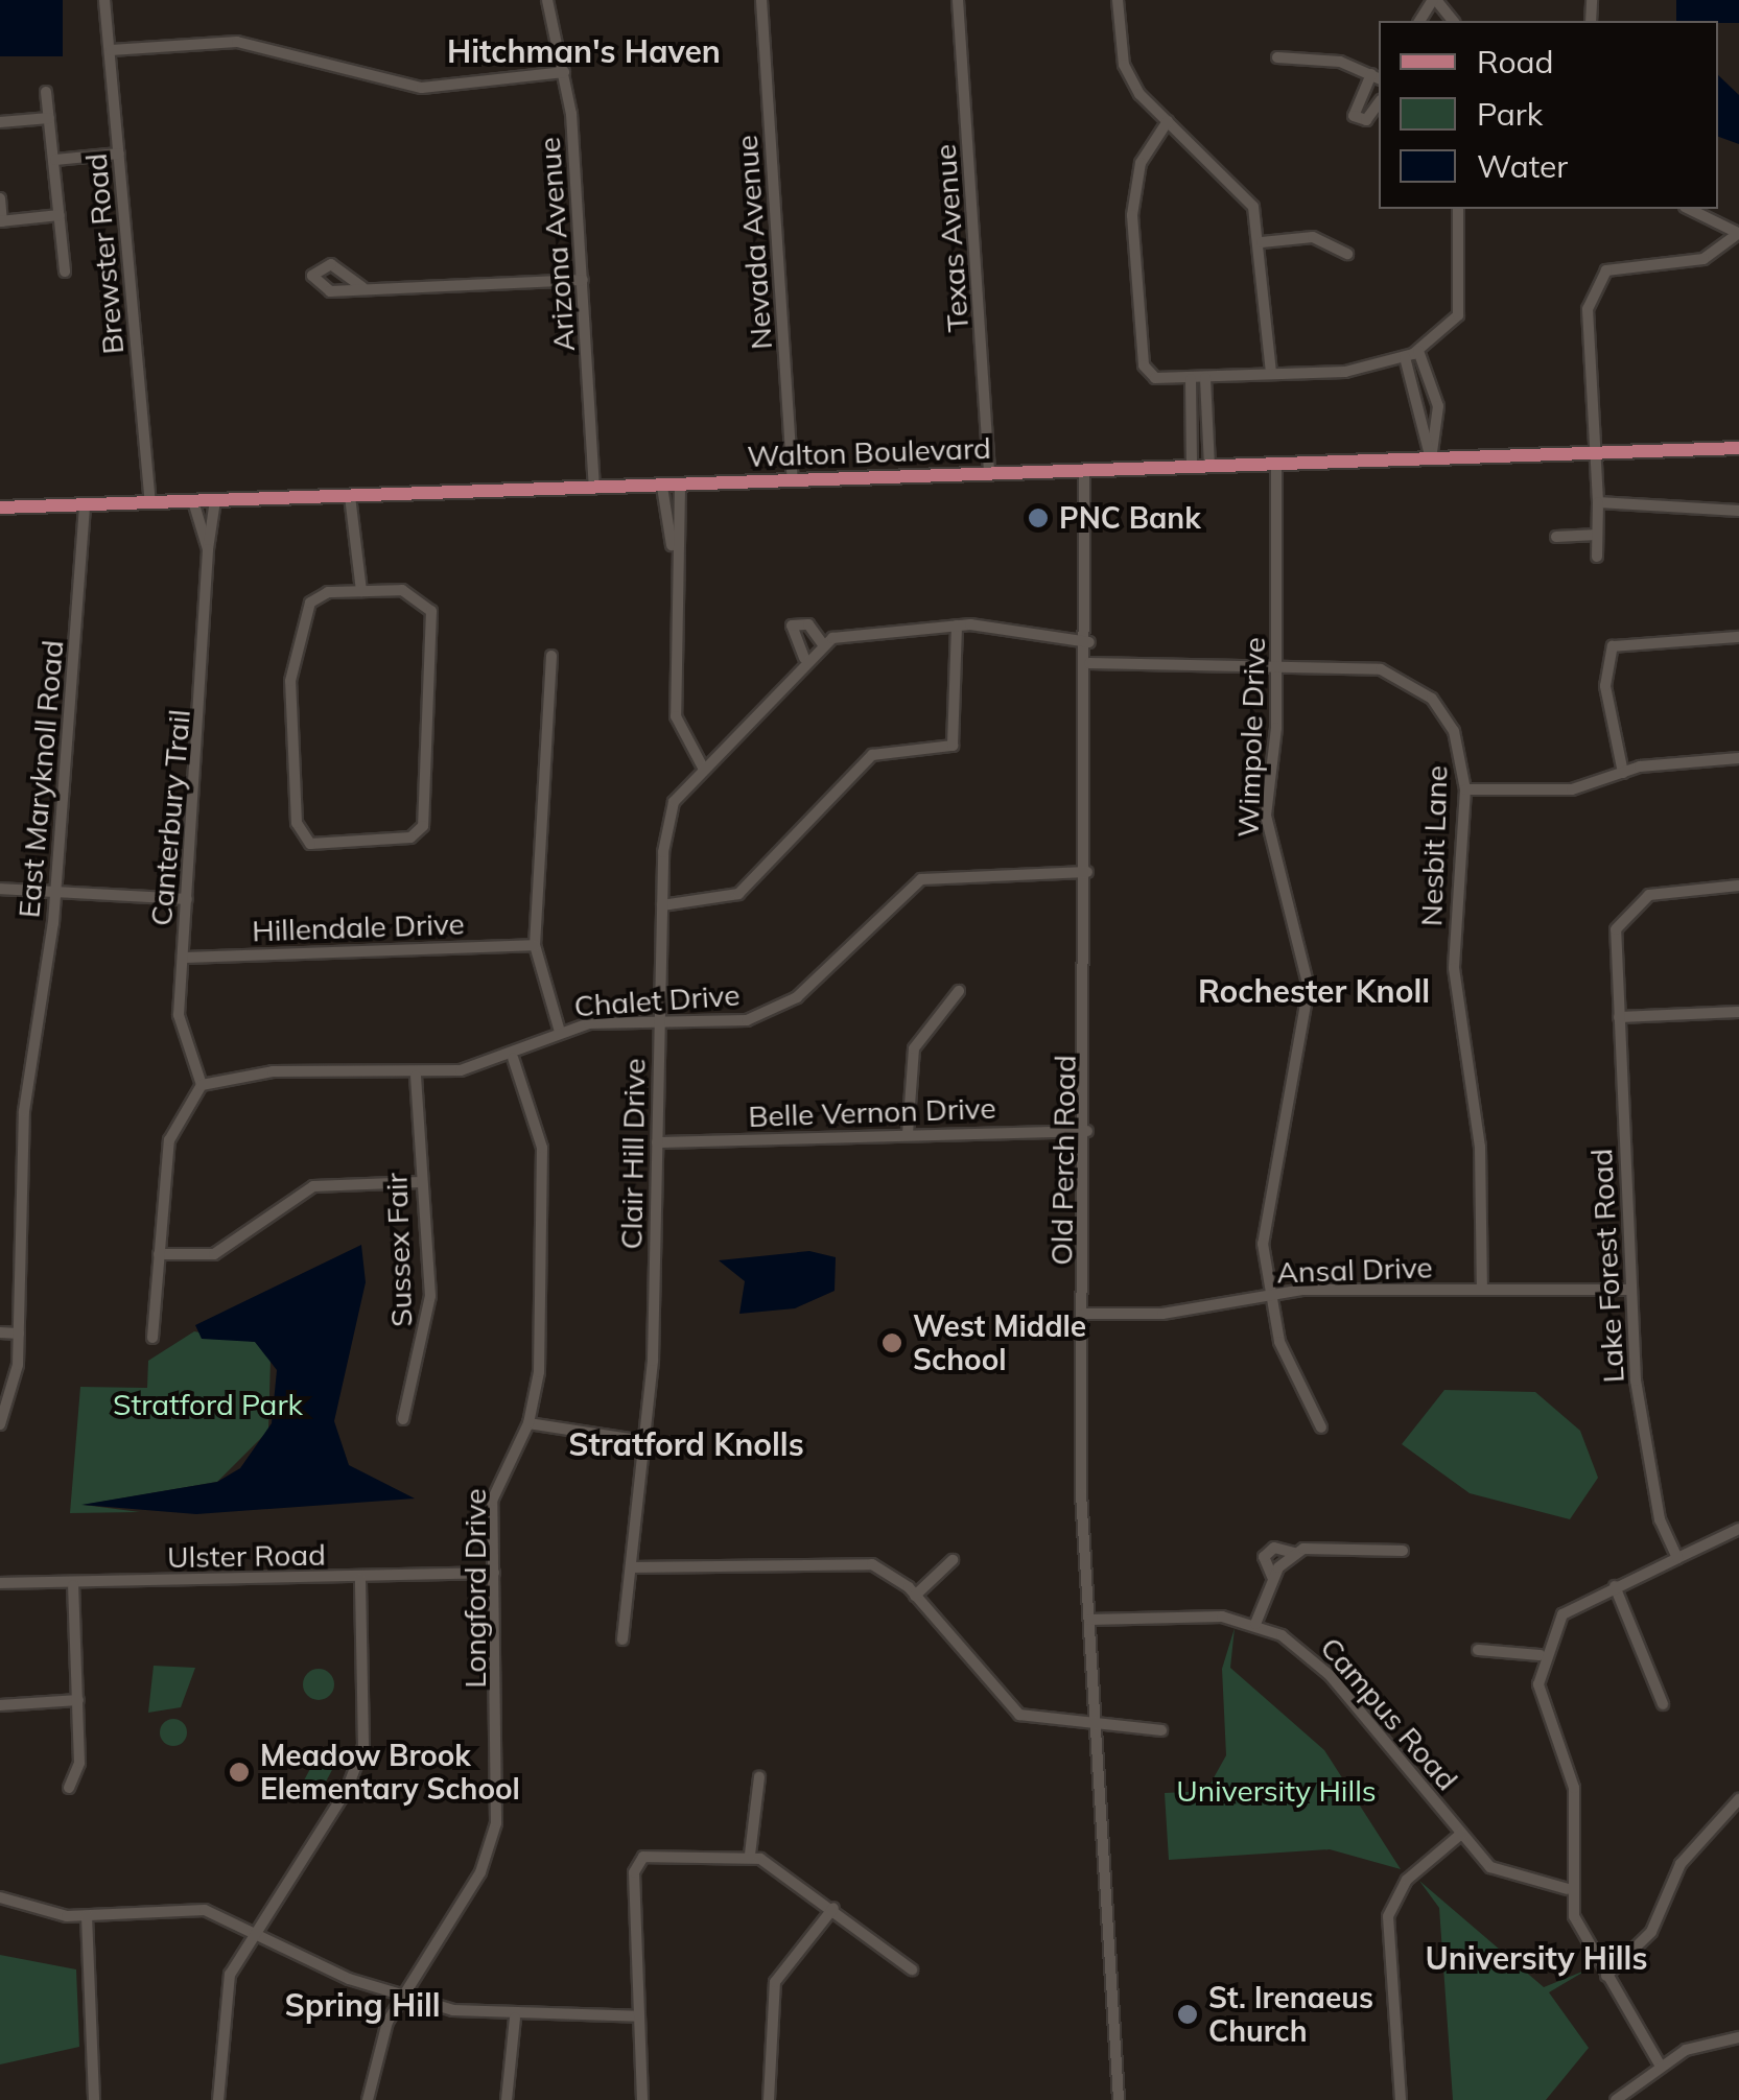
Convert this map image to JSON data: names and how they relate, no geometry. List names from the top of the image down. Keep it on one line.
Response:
{"streets":{"main road":["Walton Boulevard"],"street":["Texas Avenue","Nevada Avenue","Arizona Avenue","Brewster Road","Wimpole Drive","East Maryknoll Road","Canterbury Trail","Nesbit Lane","Hillendale Drive","Chalet Drive","Belle Vernon Drive","Clair Hill Drive","Old Perch Road","Sussex Fair","Lake Forest Road","Ansal Drive","Ulster Road","Longford Drive","Campus Road"]},"crossings":[["Texas Avenue","Walton Boulevard"],["Nevada Avenue","Walton Boulevard"],["Arizona Avenue","Walton Boulevard"],["Brewster Road","Walton Boulevard"],["Walton Boulevard","Wimpole Drive"],["Walton Boulevard","East Maryknoll Road"],["Walton Boulevard","Canterbury Trail"],["Walton Boulevard","Old Perch Road"],["Wimpole Drive","Nesbit Lane"],["Wimpole Drive","Ansal Drive"],["Canterbury Trail","Hillendale Drive"],["Canterbury Trail","Chalet Drive"],["Nesbit Lane","Old Perch Road"],["Nesbit Lane","Ansal Drive"],["Chalet Drive","Clair Hill Drive"],["Chalet Drive","Old Perch Road"],["Chalet Drive","Sussex Fair"],["Chalet Drive","Longford Drive"],["Belle Vernon Drive","Clair Hill Drive"],["Belle Vernon Drive","Old Perch Road"],["Clair Hill Drive","Old Perch Road"],["Old Perch Road","Ansal Drive"],["Old Perch Road","Campus Road"],["Lake Forest Road","Ansal Drive"],["Ulster Road","Longford Drive"]],"districts":["Hitchman's Haven","Rochester Knoll","Stratford Knolls","University Hills","Spring Hill"],"parks":["Stratford Park","University Hills"],"places":["PNC Bank","West Middle School","Meadow Brook Elementary School","St. Irenaeus Church"],"legend":["Road","Park","Water"]}
